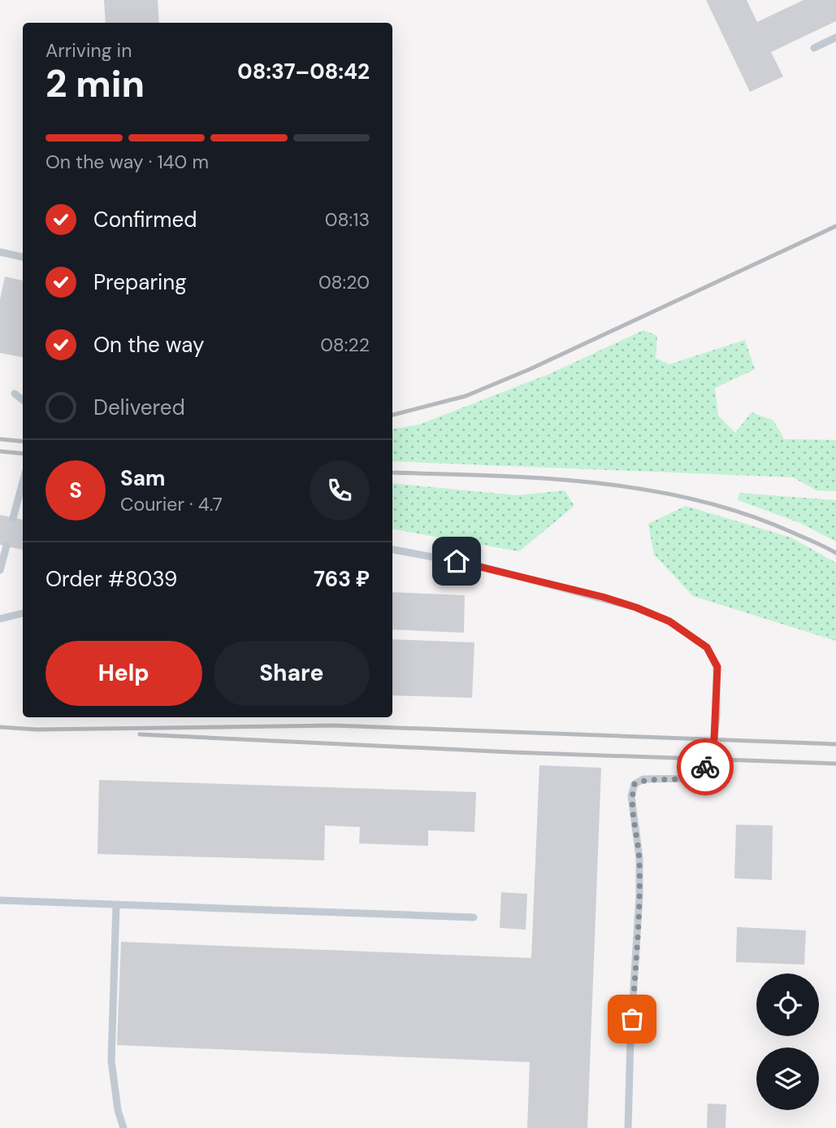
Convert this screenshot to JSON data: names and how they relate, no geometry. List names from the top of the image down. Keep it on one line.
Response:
{"page":{"heading":["2 min","Arriving in","08:37–08:42"],"panel":["Sam","Courier · 4.7","Order #8039","763 ₽"],"bar":"On the way · 140 m","list":[["Confirmed","08:13"],["Preparing","08:20"],["On the way","08:22"],"Delivered"],"round":"S","buttons":["Help","Share"]}}
